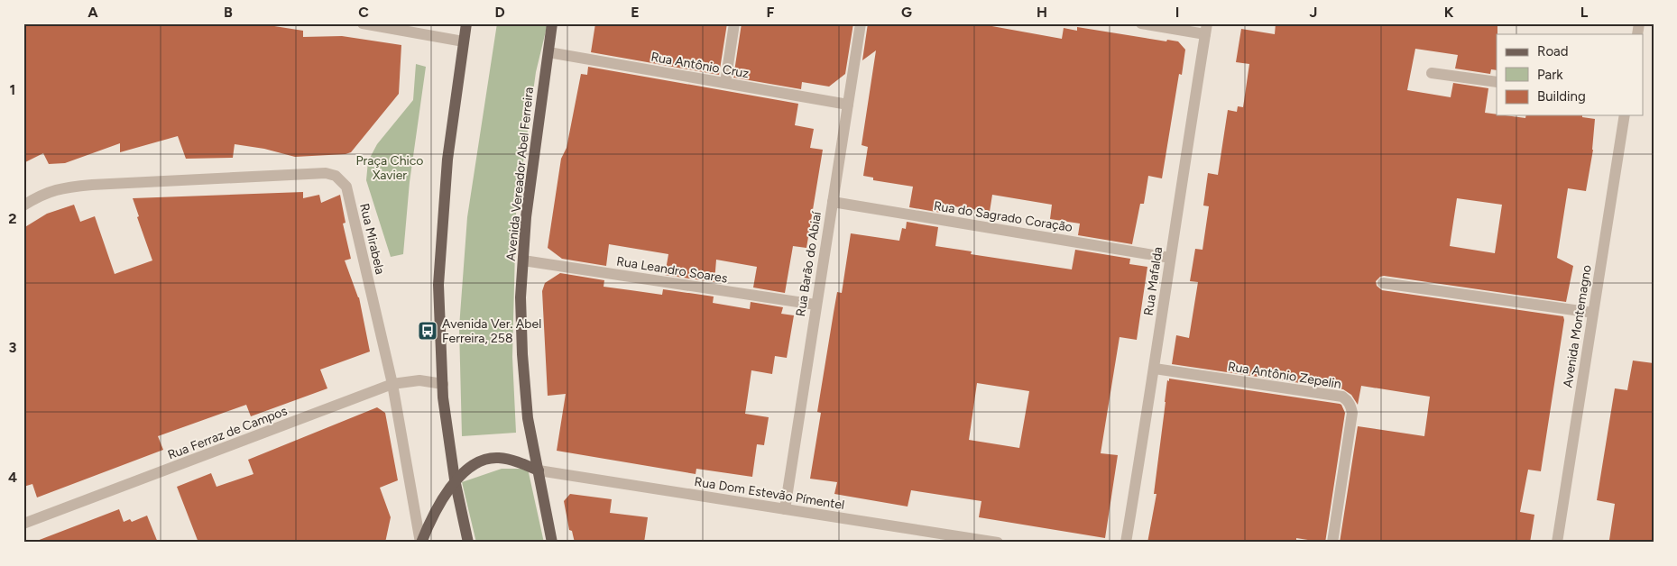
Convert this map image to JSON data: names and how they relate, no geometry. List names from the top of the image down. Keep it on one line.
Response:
{"streets":{"main road":["Avenida Vereador Abel Ferreira"],"street":["Rua Antônio Cruz","Rua do Sagrado Coração","Rua Mirabela","Rua Barão do Abiaí","Rua Leandro Soares","Rua Mafalda","Avenida Montemagno","Rua Antônio Zepelin","Rua Ferraz de Campos","Rua Dom Estevão Pímentel"]},"crossings":[["Rua Antônio Cruz","Avenida Vereador Abel Ferreira"],["Rua Antônio Cruz","Rua Barão do Abiaí"],["Avenida Vereador Abel Ferreira","Rua Leandro Soares"],["Avenida Vereador Abel Ferreira","Rua Dom Estevão Pímentel"],["Rua do Sagrado Coração","Rua Barão do Abiaí"],["Rua do Sagrado Coração","Rua Mafalda"],["Rua Mirabela","Rua Ferraz de Campos"],["Rua Barão do Abiaí","Rua Leandro Soares"],["Rua Barão do Abiaí","Rua Dom Estevão Pímentel"],["Rua Mafalda","Rua Antônio Zepelin"]],"parks":["Praça Chico Xavier"],"places":{"bus stop":["Avenida Ver. Abel Ferreira, 258"]},"legend":["Road","Park","Building"],"grid":{"columns":["A","B","C","D","E","F","G","H","I","J","K","L"],"rows":["1","2","3","4"]}}
